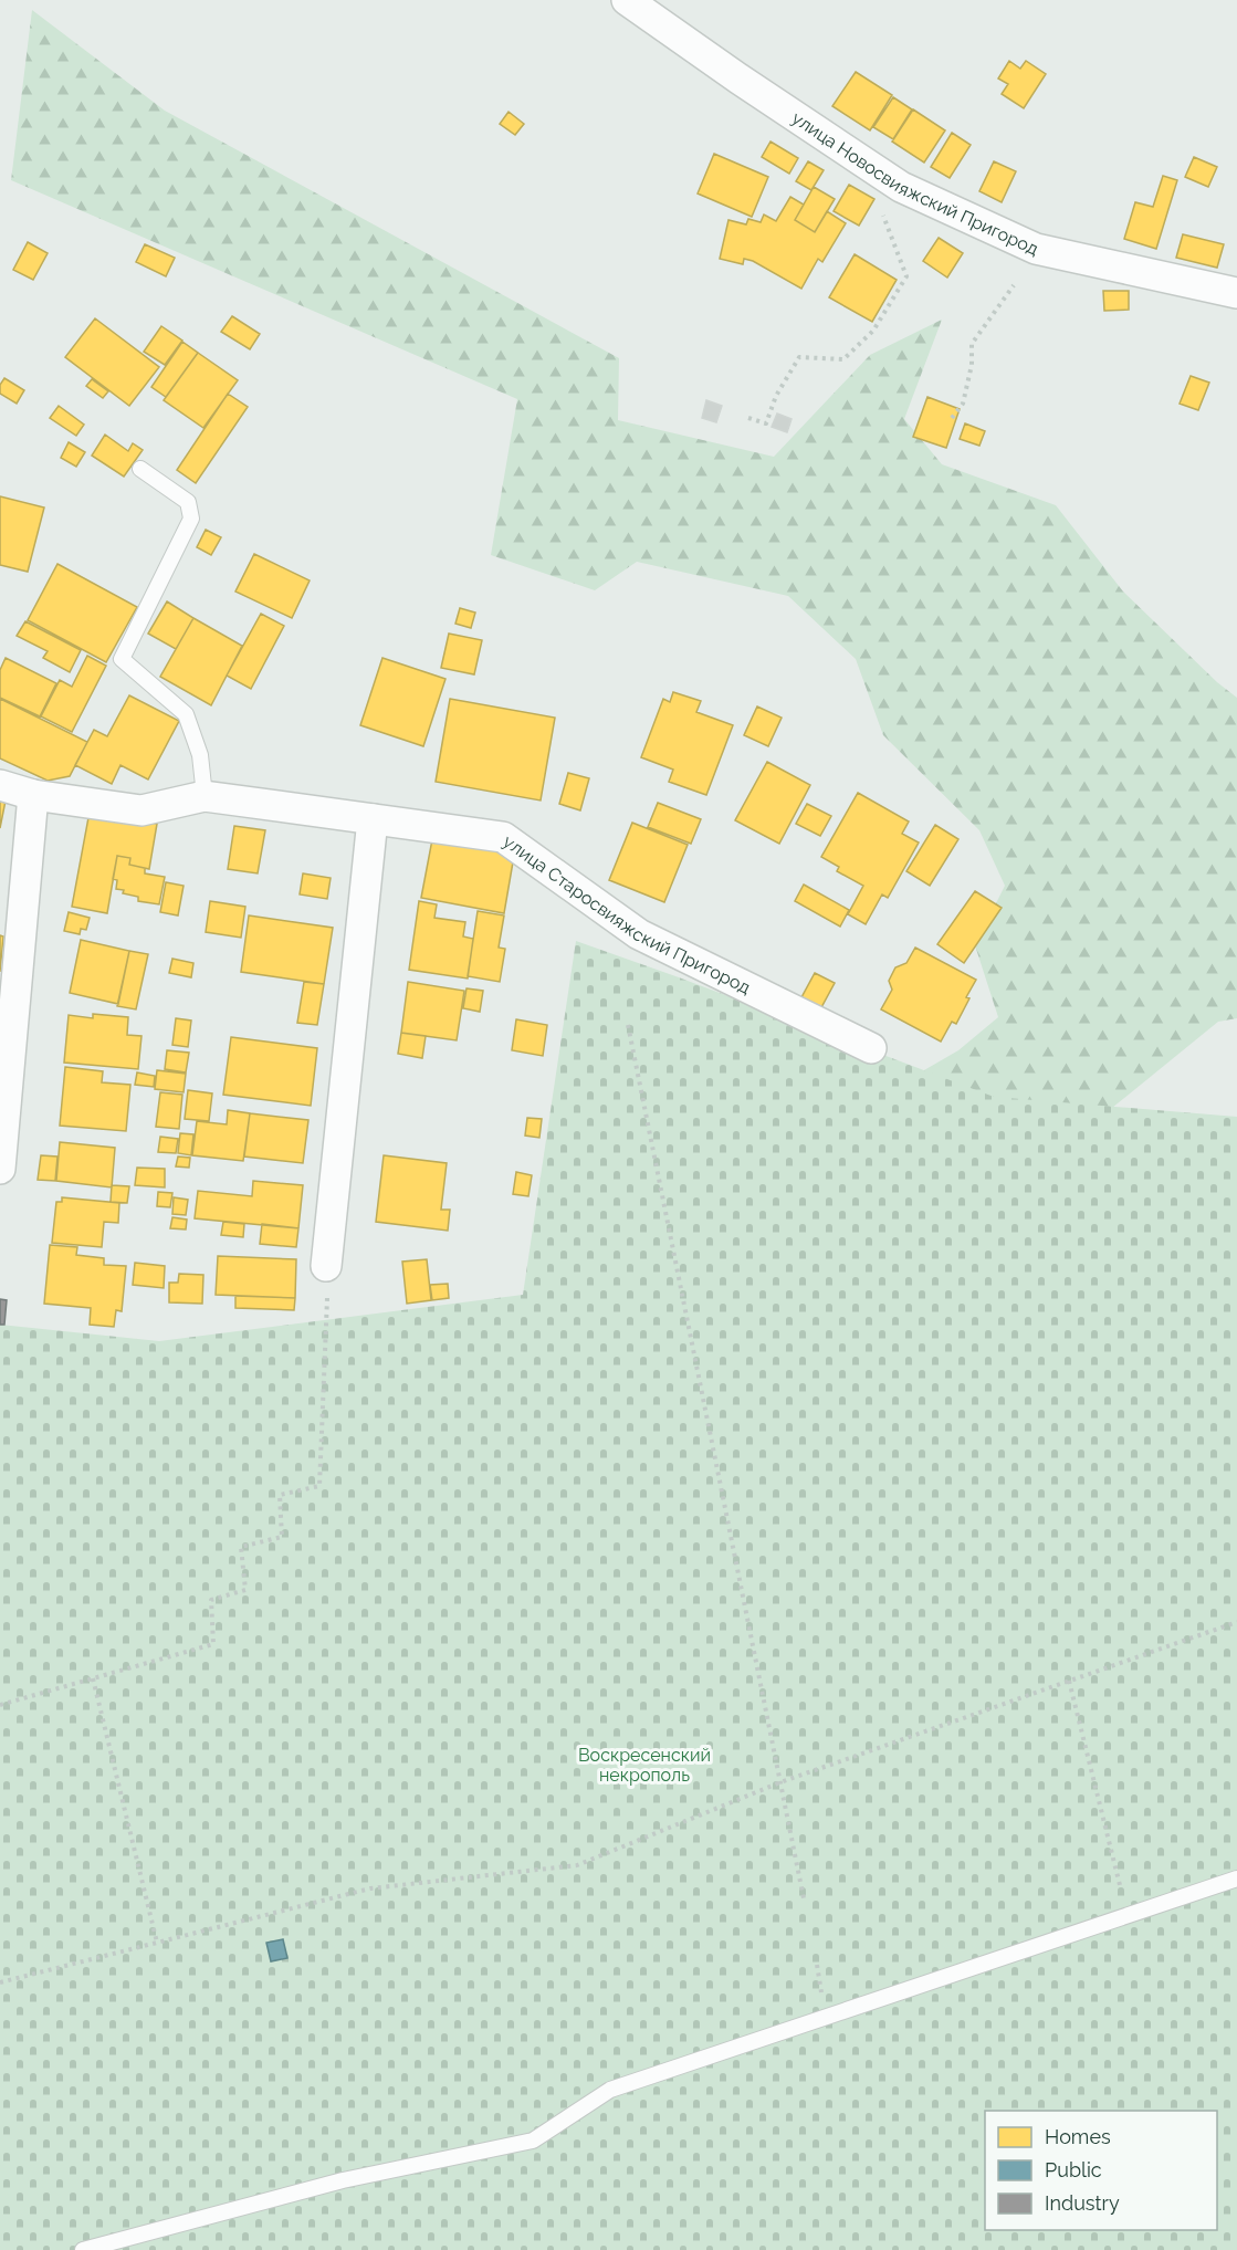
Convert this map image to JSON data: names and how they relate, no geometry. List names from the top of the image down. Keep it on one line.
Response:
{"streets":{"street":["улица Новосвияжский Пригород","улица Старосвияжский Пригород"]},"parks":["Воскресенский некрополь"],"legend":["Homes","Public","Industry"]}
